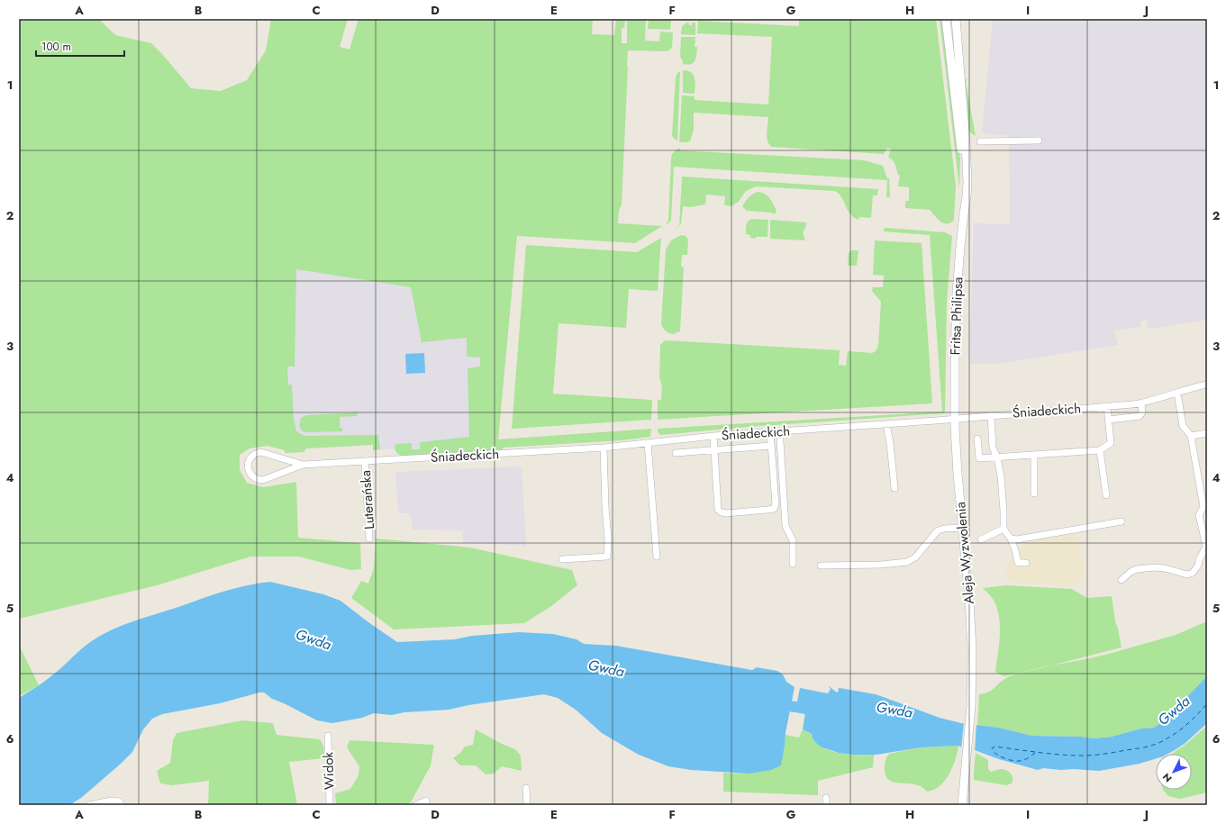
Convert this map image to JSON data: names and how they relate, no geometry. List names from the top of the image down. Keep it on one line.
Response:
{"streets":{"street":["Fritsa Philipsa","Śniadeckich","Luterańska","Aleja Wyzwolenia","Widok"]},"crossings":[["Fritsa Philipsa","Śniadeckich"],["Fritsa Philipsa","Aleja Wyzwolenia"],["Śniadeckich","Luterańska"],["Śniadeckich","Aleja Wyzwolenia"]],"water":["Gwda"],"scale_bar":"100 m","north":"bottom left","grid":{"columns":["A","B","C","D","E","F","G","H","I","J"],"rows":["1","2","3","4","5","6"]}}
